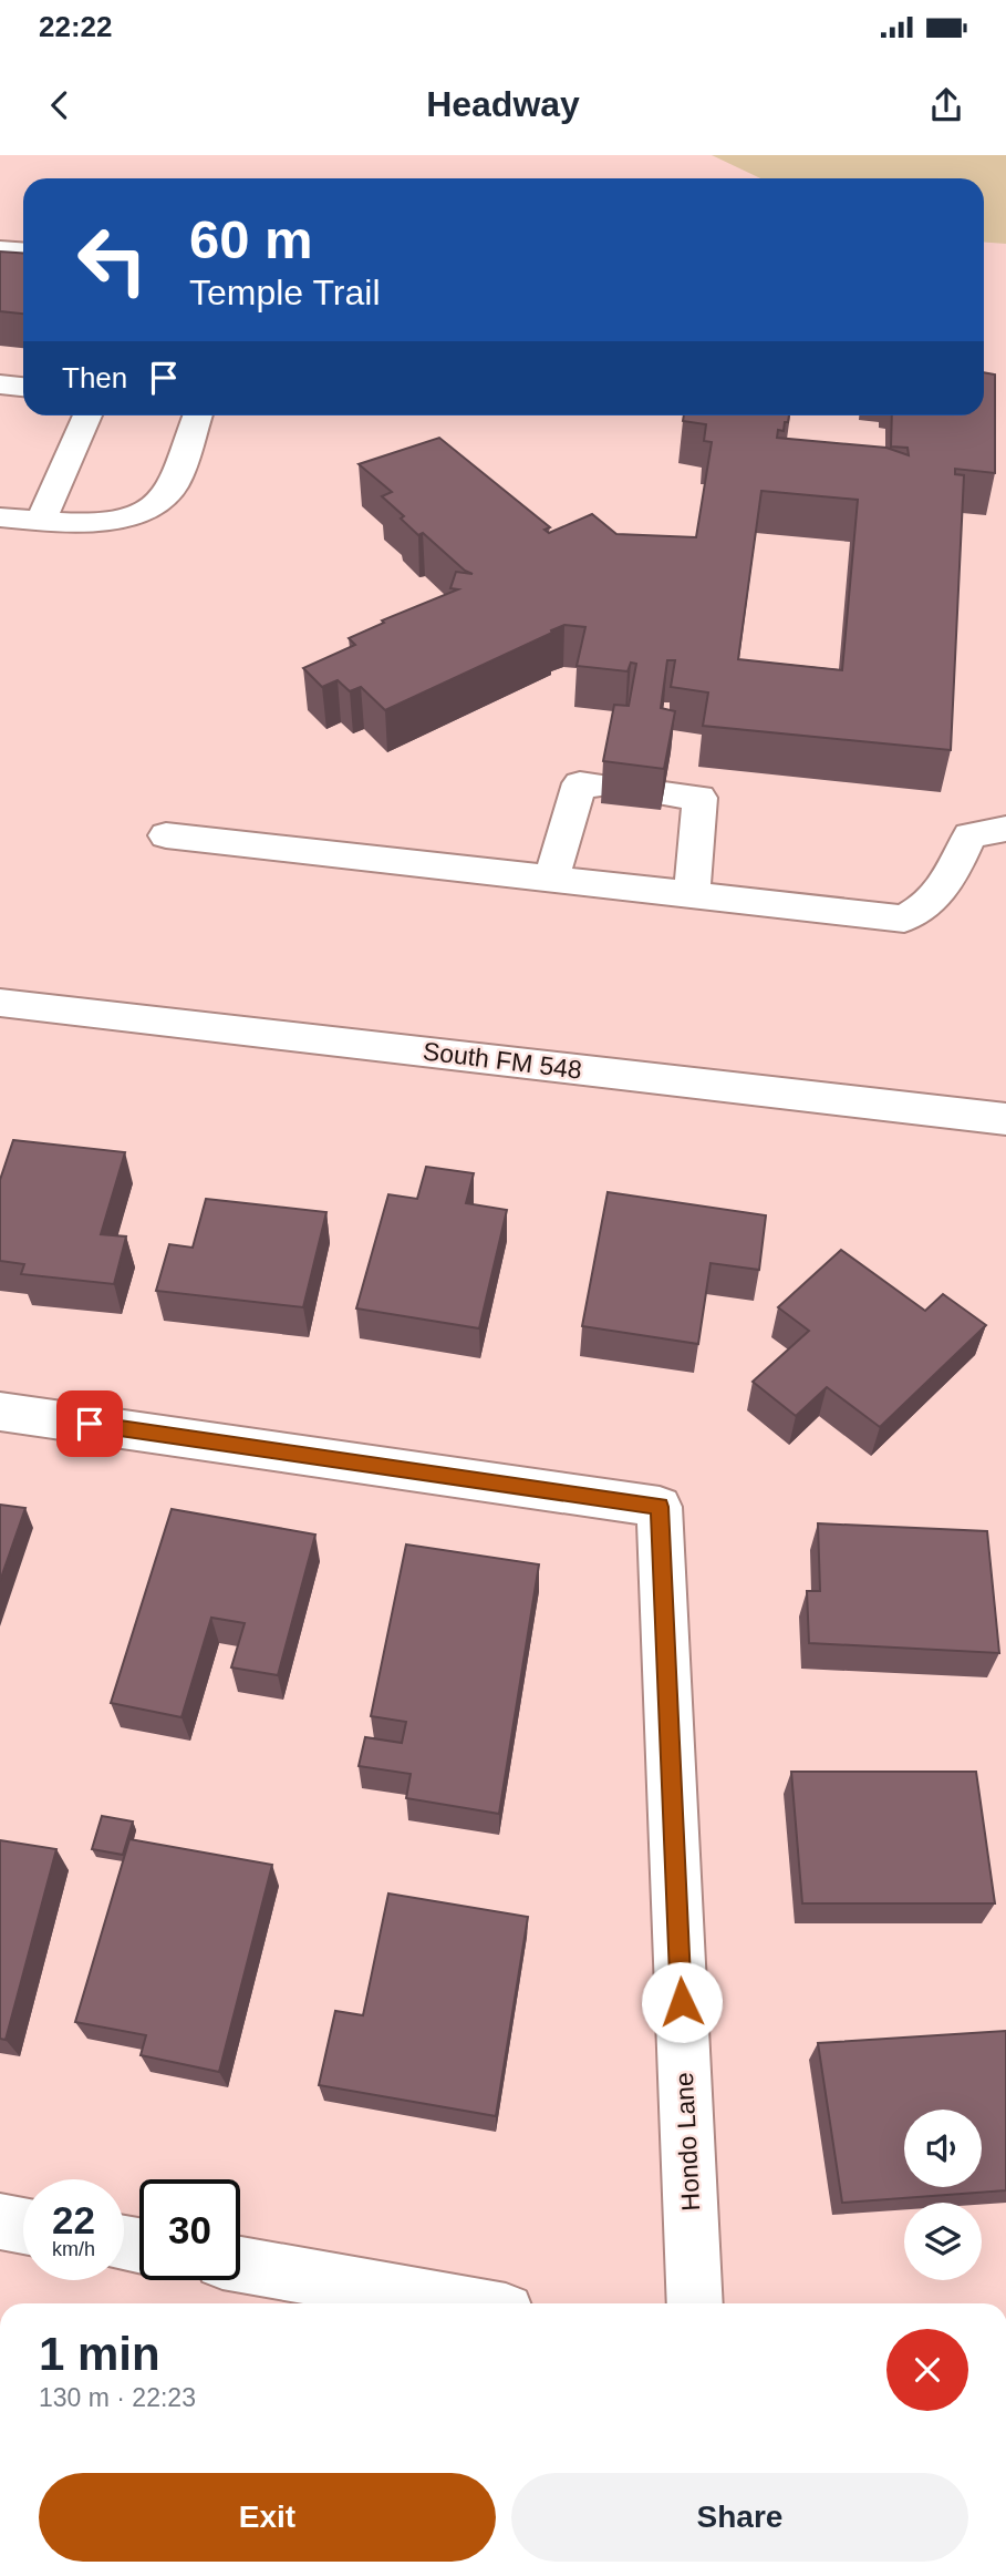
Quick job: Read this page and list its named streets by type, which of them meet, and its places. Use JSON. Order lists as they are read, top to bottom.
{
  "streets": {
    "street": ["South FM 548", "Hondo Lane"]
  },
  "page": {
    "status": "22:22",
    "header": "Headway",
    "turn": ["60 m", "Temple Trail"],
    "then": "Then",
    "speed": "22 km/h",
    "limit": "30",
    "heading": ["1 min", "130 m · 22:23"],
    "buttons": ["Exit", "Share"]
  }
}
